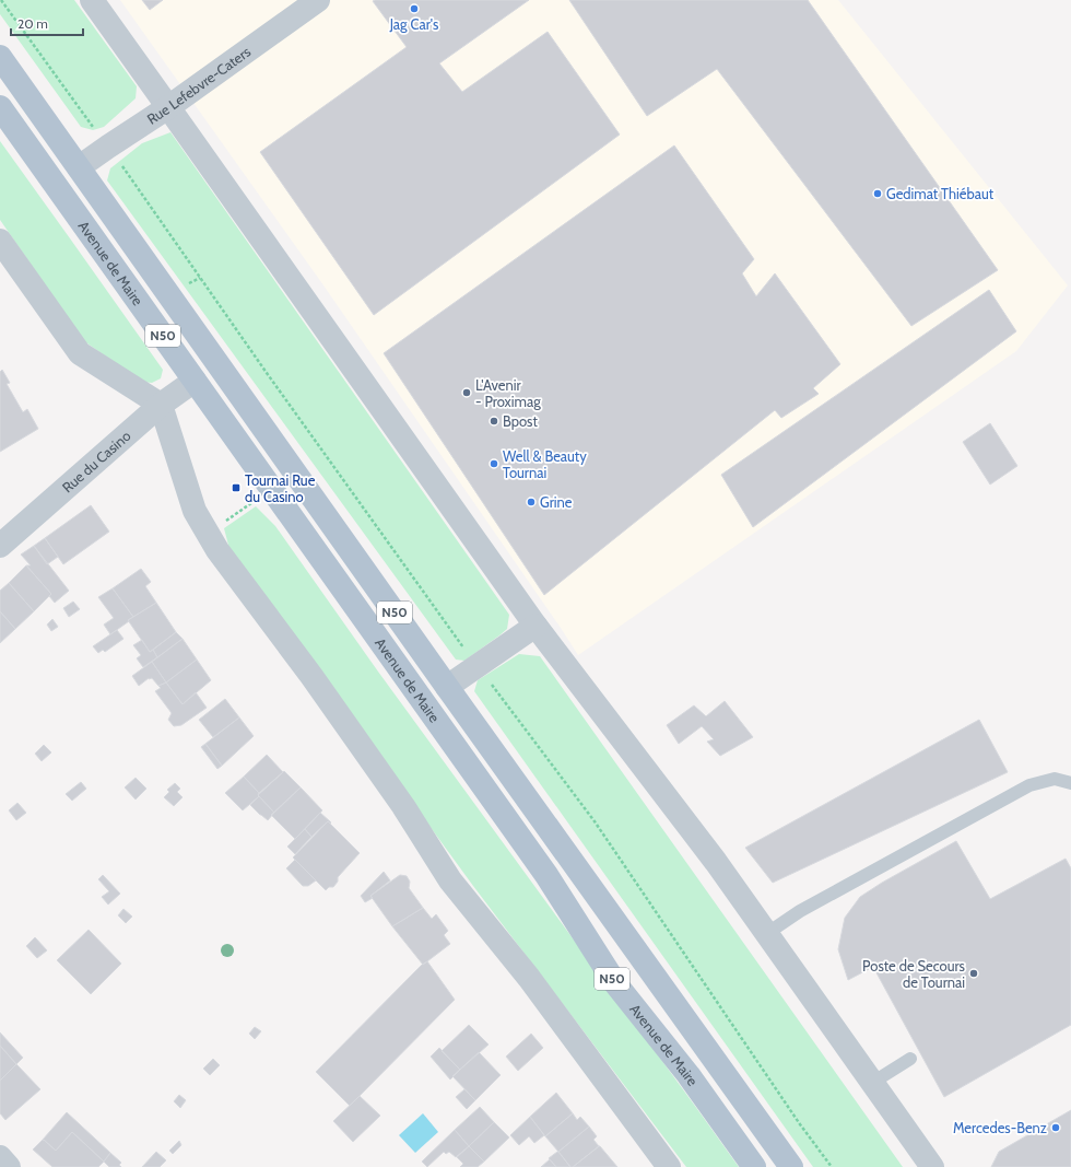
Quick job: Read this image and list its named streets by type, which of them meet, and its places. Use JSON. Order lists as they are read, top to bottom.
{
  "streets": {
    "main road": ["Avenue de Maire", "N50"],
    "street": ["Rue Lefebvre-Caters", "Rue du Casino"]
  },
  "crossings": [
    ["Rue Lefebvre-Caters", "Avenue de Maire"],
    ["Avenue de Maire", "Rue du Casino"]
  ],
  "places": {
    "other": [
      "Jag Car's",
      "Gedimat Thiébaut",
      "L'Avenir - Proximag",
      "Bpost",
      "Well & Beauty Tournai",
      "Grine",
      "Poste de Secours de Tournai",
      "Mercedes-Benz"
    ],
    "transit": ["Tournai Rue du Casino"]
  },
  "scale_bar": "20 m"
}
